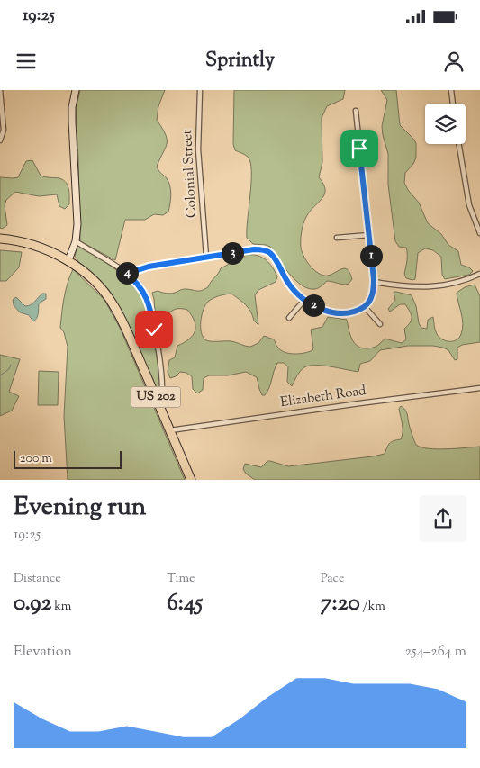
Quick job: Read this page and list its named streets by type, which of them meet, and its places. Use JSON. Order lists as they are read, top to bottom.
{
  "streets": {
    "highway": ["US 202"],
    "street": ["Colonial Street", "Elizabeth Road"]
  },
  "crossings": [
    ["US 202", "Elizabeth Road"]
  ],
  "scale_bar": "200 m",
  "page": {
    "status": "19:25",
    "header": "Sprintly",
    "pins": [
      "3",
      "1",
      "4",
      "2"
    ],
    "scale": "200 m",
    "heading": ["Evening run", "19:25"],
    "stats": [
      ["Distance", "0.92 km"],
      ["Time", "6:45"],
      ["Pace", "7:20 /km"]
    ],
    "chart": ["Elevation", "254–264 m"]
  }
}
